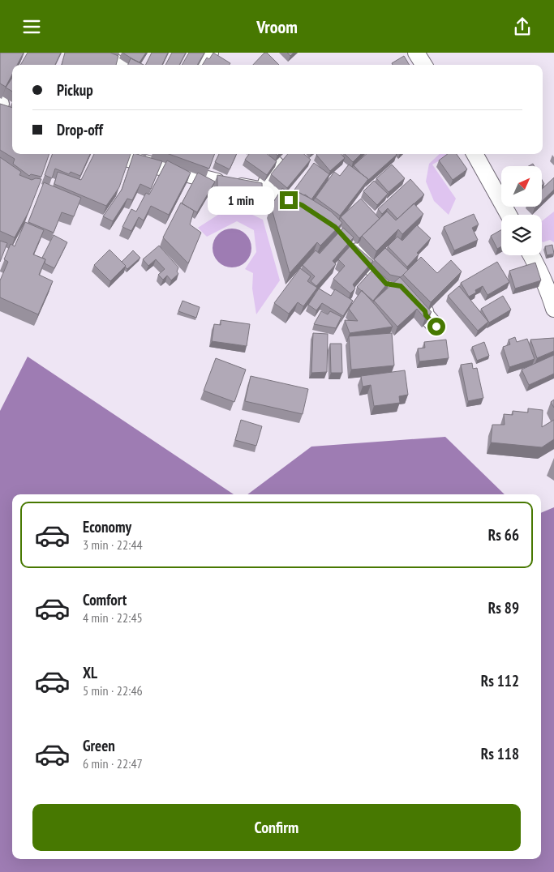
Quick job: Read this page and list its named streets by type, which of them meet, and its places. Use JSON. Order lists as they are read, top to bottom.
{
  "north": "top right",
  "page": {
    "header": "Vroom",
    "banner": ["Pickup", "Drop-off"],
    "bubble": "1 min",
    "list": [
      {
        "name": "Economy",
        "note": "3 min · 22:44",
        "value": "Rs 66"
      },
      {
        "name": "Comfort",
        "note": "4 min · 22:45",
        "value": "Rs 89"
      },
      {
        "name": "XL",
        "note": "5 min · 22:46",
        "value": "Rs 112"
      },
      {
        "name": "Green",
        "note": "6 min · 22:47",
        "value": "Rs 118"
      }
    ],
    "buttons": "Confirm"
  }
}
